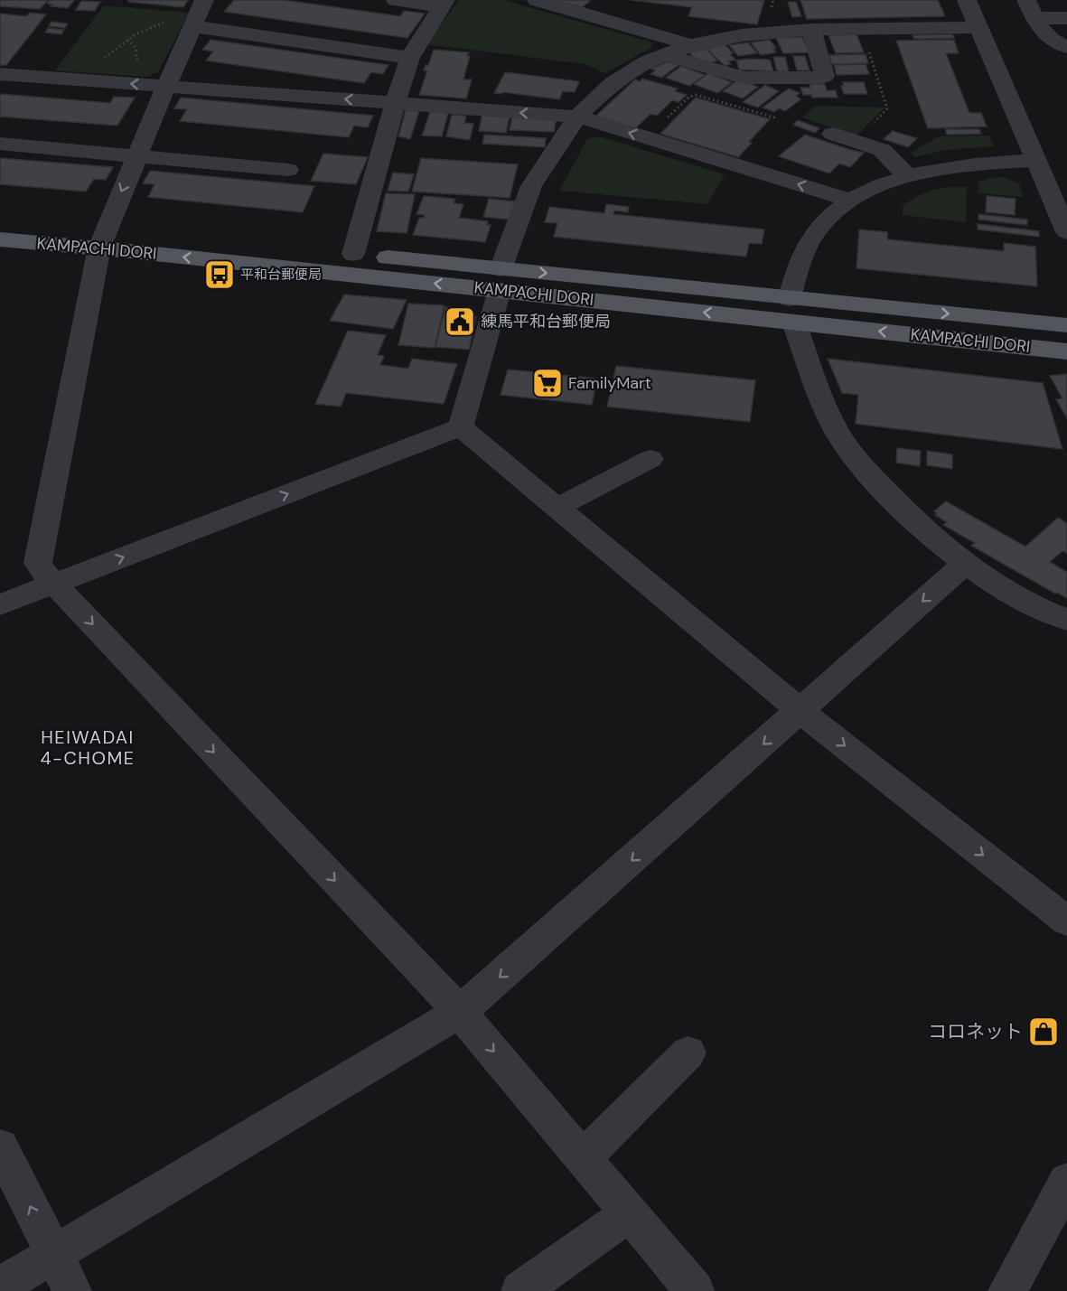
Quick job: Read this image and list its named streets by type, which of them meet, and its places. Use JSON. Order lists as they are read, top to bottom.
{
  "streets": {
    "main road": ["KAMPACHI DORI"]
  },
  "districts": ["HEIWADAI 4-CHOME"],
  "places": {
    "bus stop": ["平和台郵便局"],
    "public building": ["練馬平和台郵便局"],
    "supermarket": ["FamilyMart"],
    "shop": ["コロネット"]
  }
}
